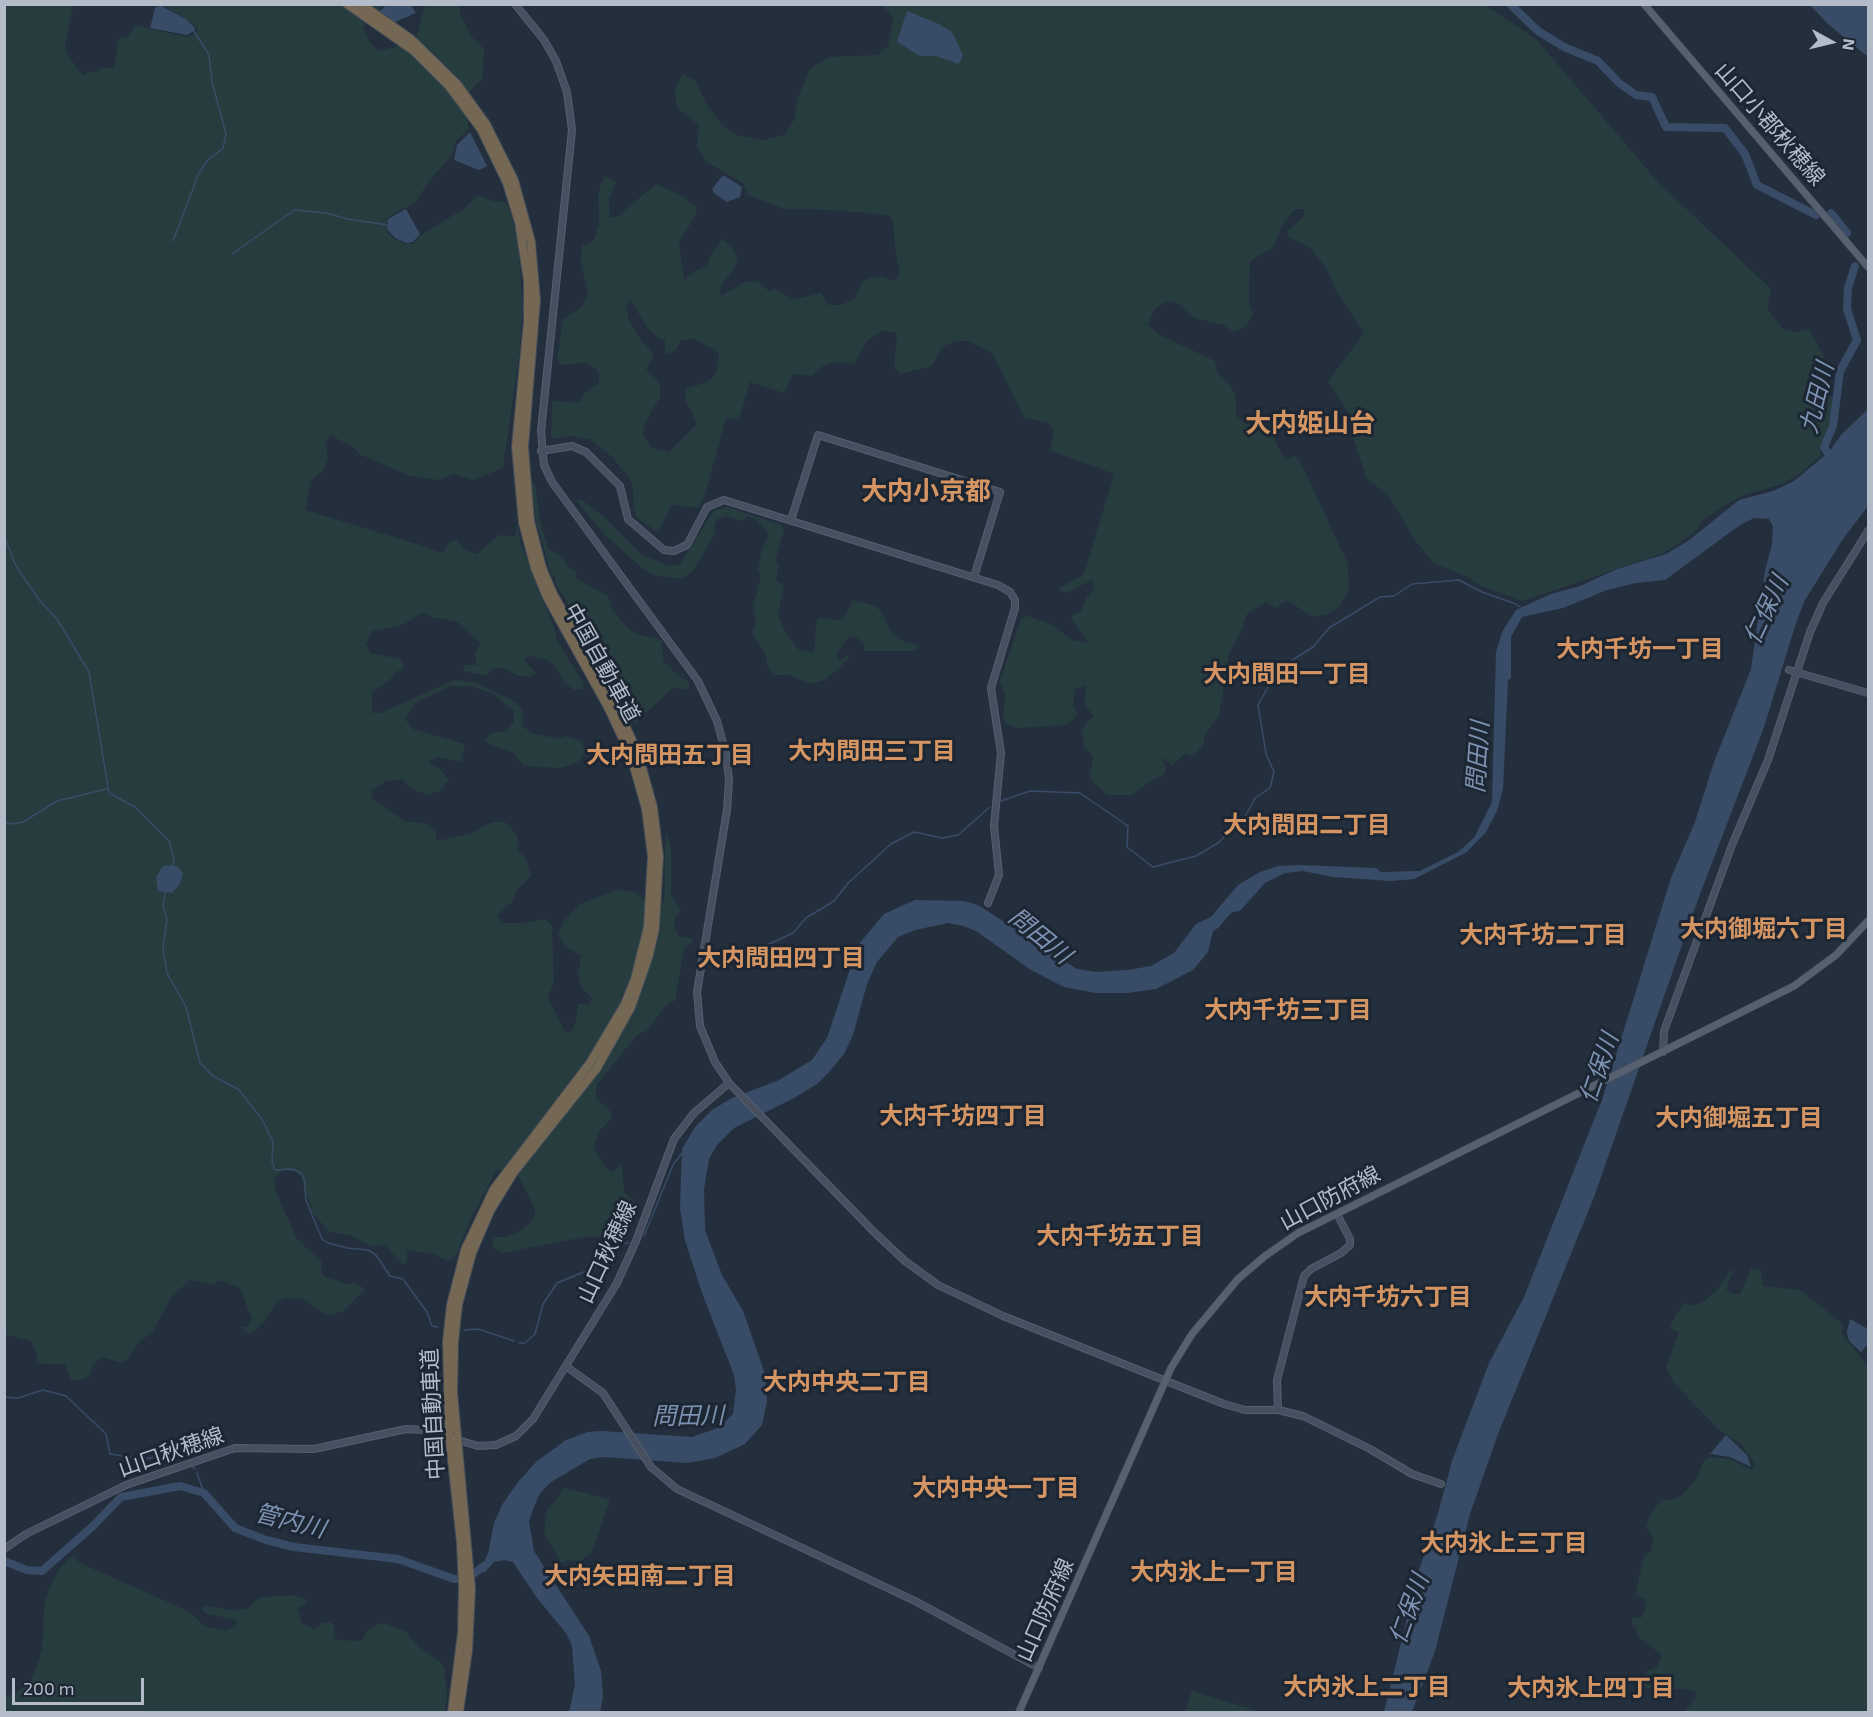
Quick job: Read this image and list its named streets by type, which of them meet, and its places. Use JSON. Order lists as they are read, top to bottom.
{
  "streets": {
    "highway": ["中国自動車道"],
    "main road": ["山口小郡秋穂線", "山口防府線"],
    "street": ["山口秋穂線"]
  },
  "districts": [
    "大内姫山台",
    "大内小京都",
    "大内千坊一丁目",
    "大内問田一丁目",
    "大内問田三丁目",
    "大内問田五丁目",
    "大内問田二丁目",
    "大内御堀六丁目",
    "大内千坊二丁目",
    "大内問田四丁目",
    "大内千坊三丁目",
    "大内千坊四丁目",
    "大内御堀五丁目",
    "大内千坊五丁目",
    "大内千坊六丁目",
    "大内中央二丁目",
    "大内中央一丁目",
    "大内氷上三丁目",
    "大内氷上一丁目",
    "大内矢田南二丁目",
    "大内氷上二丁目",
    "大内氷上四丁目"
  ],
  "water": [
    "九田川",
    "仁保川",
    "問田川",
    "管内川"
  ],
  "scale_bar": "200 m",
  "north": "right"
}
